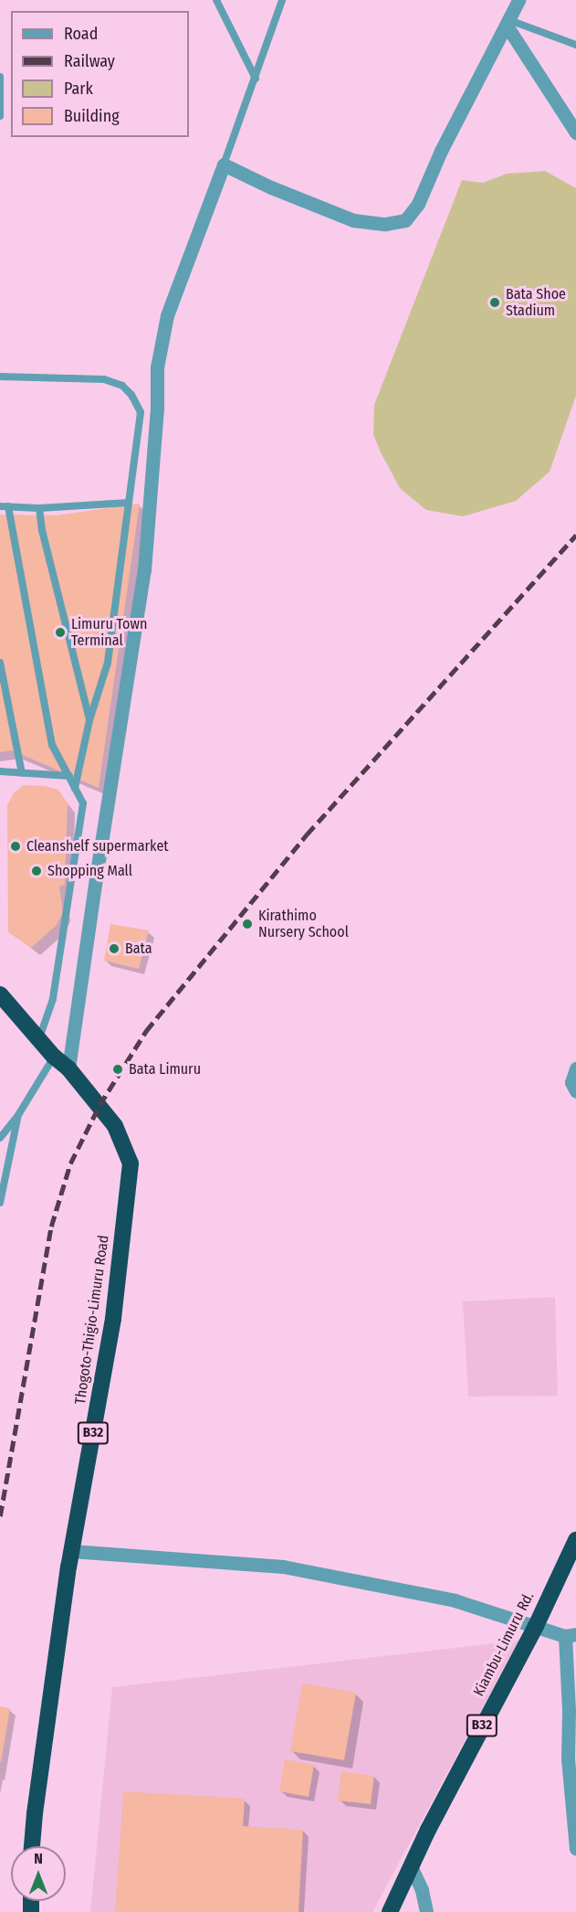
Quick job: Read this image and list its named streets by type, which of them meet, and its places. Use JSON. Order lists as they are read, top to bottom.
{
  "streets": {
    "highway": ["Thogoto-Thigio-Limuru Road", "B32", "Kiambu-Limuru Rd."]
  },
  "places": [
    "Bata Shoe Stadium",
    "Limuru Town Terminal",
    "Cleanshelf supermarket",
    "Shopping Mall",
    "Kirathimo Nursery School",
    "Bata",
    "Bata Limuru"
  ],
  "legend": [
    "Road",
    "Railway",
    "Park",
    "Building"
  ],
  "north": "top"
}
